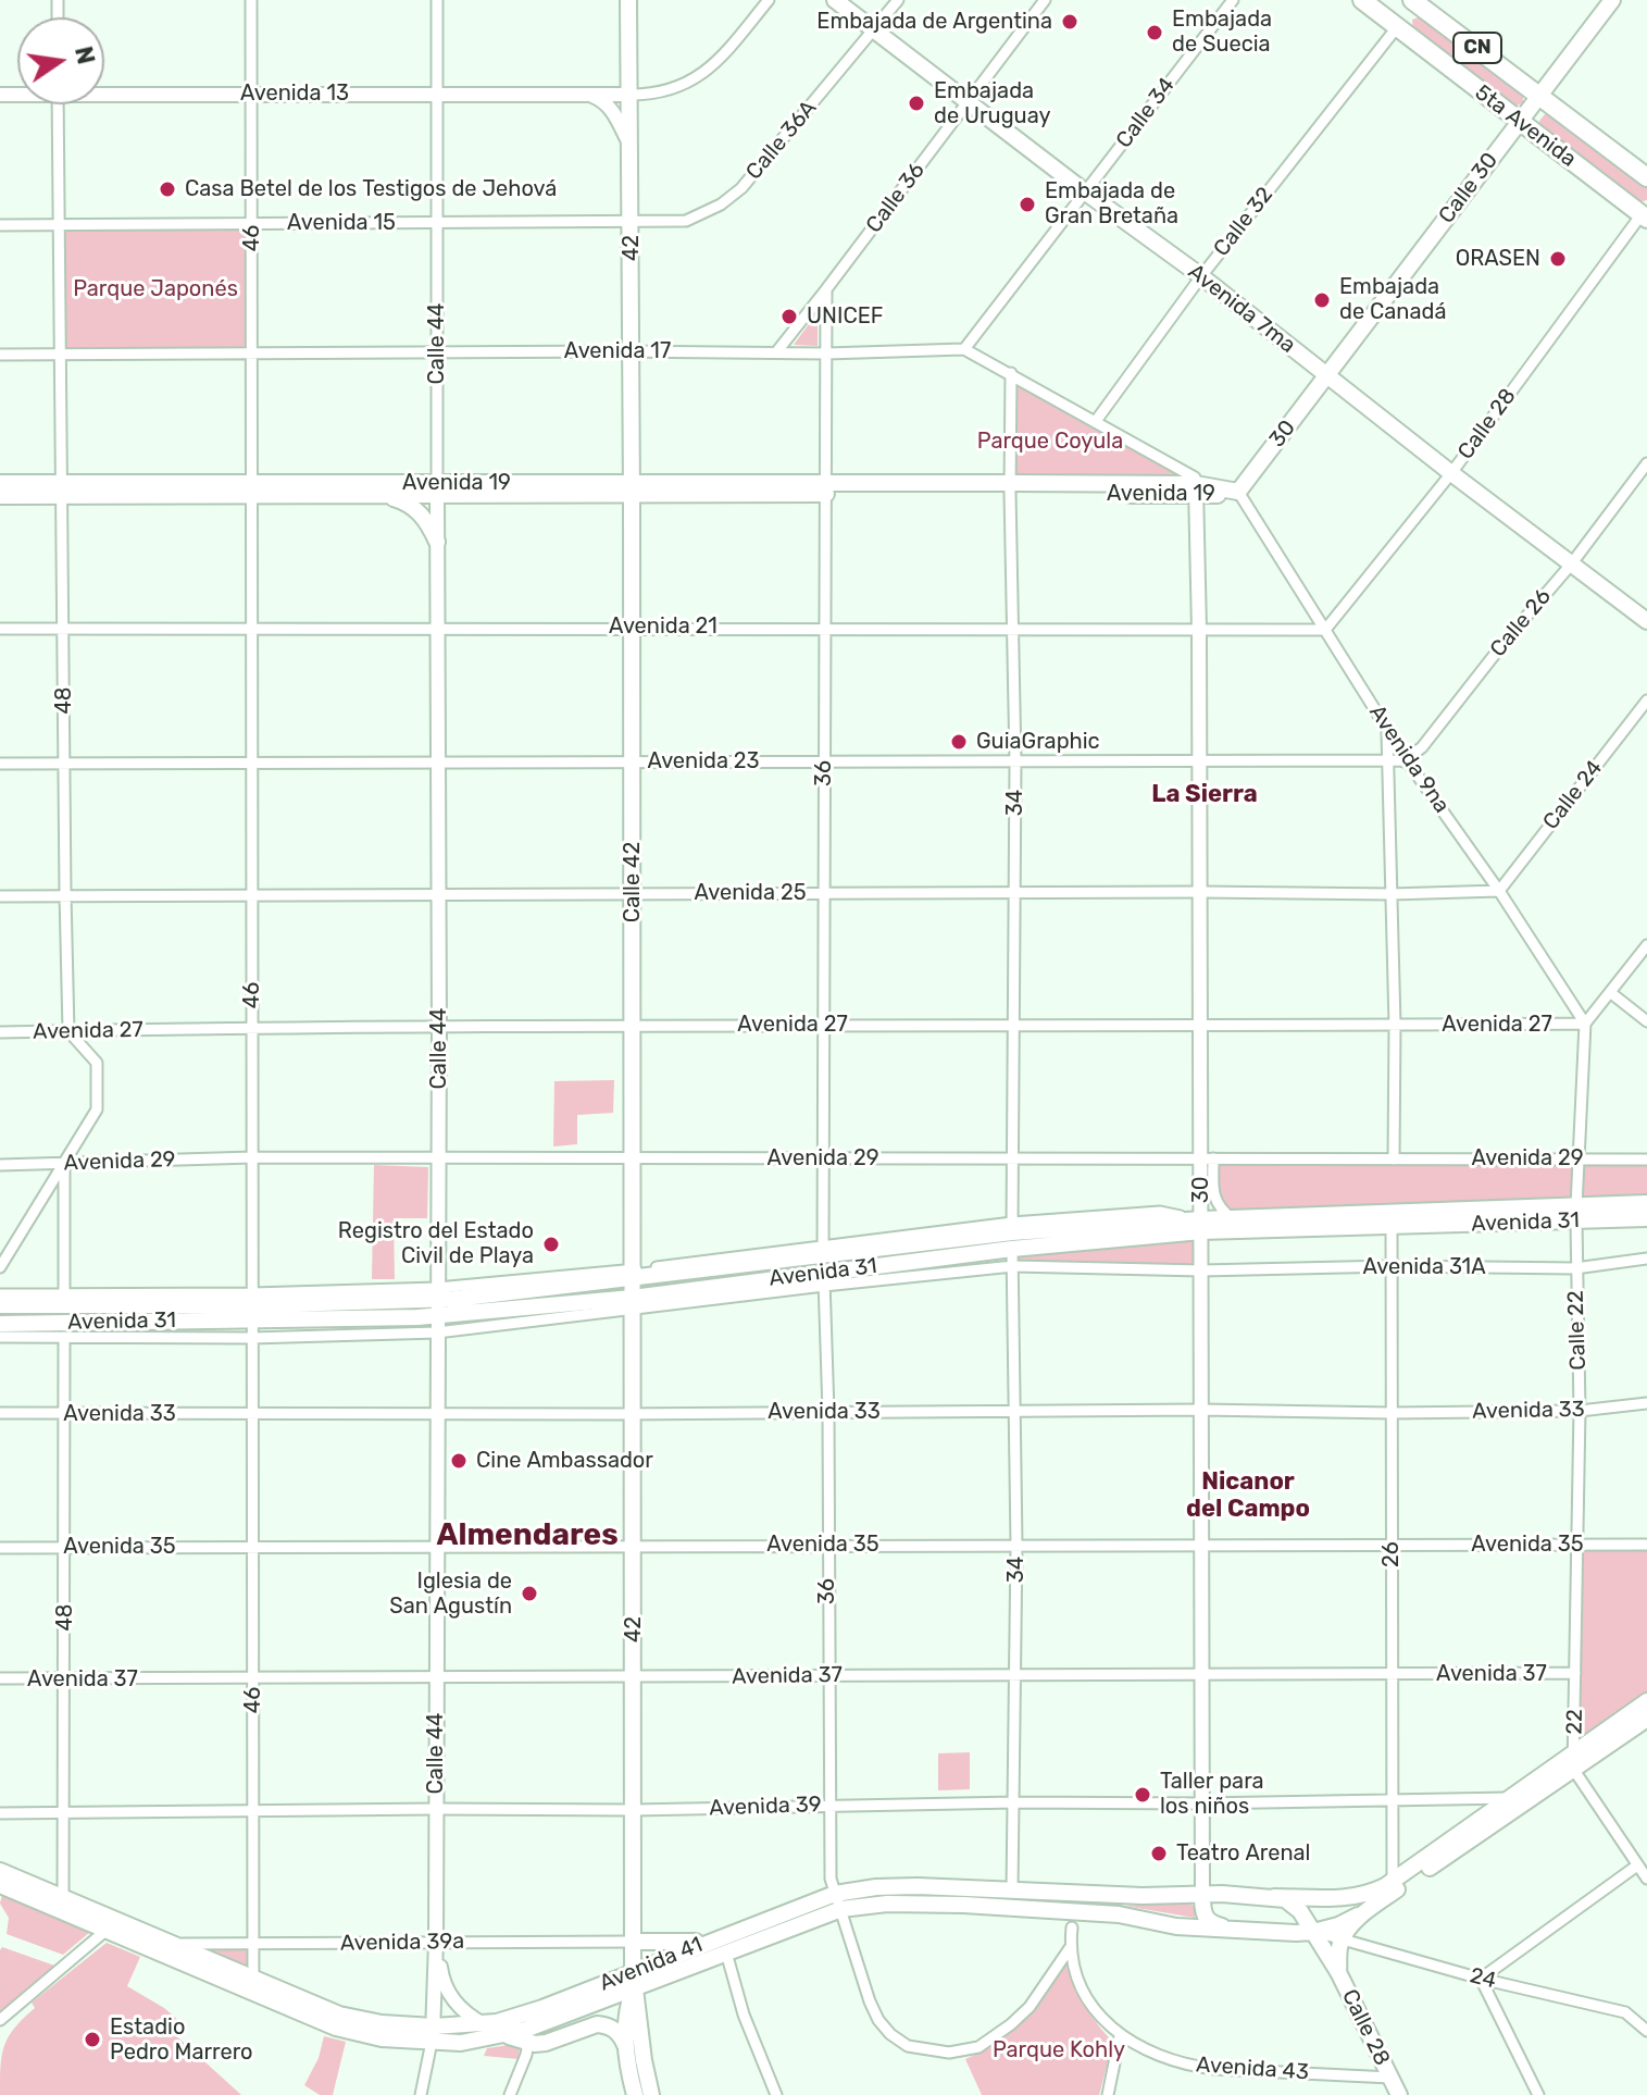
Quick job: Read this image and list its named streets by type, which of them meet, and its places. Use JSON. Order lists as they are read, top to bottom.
{
  "streets": {
    "highway": ["CN", "5ta Avenida"],
    "main road": [
      "Calle 30",
      "42",
      "Avenida 7ma",
      "Calle 28",
      "30",
      "Avenida 19",
      "Calle 42",
      "Avenida 31",
      "Avenida 41"
    ],
    "street": [
      "Avenida 13",
      "Calle 34",
      "Calle 36A",
      "Calle 36",
      "Calle 32",
      "Avenida 15",
      "46",
      "Calle 44",
      "Avenida 17",
      "Calle 26",
      "Avenida 21",
      "48",
      "Avenida 9na",
      "Avenida 23",
      "36",
      "Calle 24",
      "34",
      "Avenida 25",
      "Avenida 27",
      "Avenida 29",
      "Avenida 31A",
      "Calle 22",
      "Avenida 33",
      "Avenida 35",
      "26",
      "Avenida 37",
      "22",
      "Avenida 39",
      "Avenida 39a",
      "24",
      "Avenida 43"
    ]
  },
  "crossings": [
    ["Avenida 13", "46"],
    ["Avenida 13", "42"],
    ["Avenida 13", "Calle 44"],
    ["Calle 34", "Avenida 7ma"],
    ["Calle 34", "Avenida 17"],
    ["5ta Avenida", "Calle 30"],
    ["5ta Avenida", "Calle 32"],
    ["5ta Avenida", "Calle 28"],
    ["Calle 36A", "Avenida 15"],
    ["Calle 36A", "42"],
    ["Calle 36A", "Avenida 7ma"],
    ["Calle 30", "Avenida 7ma"],
    ["Calle 30", "30"],
    ["Calle 36", "Avenida 7ma"],
    ["Calle 36", "Avenida 17"],
    ["Calle 36", "36"],
    ["Calle 32", "Avenida 7ma"],
    ["Calle 32", "Avenida 17"],
    ["Avenida 15", "46"],
    ["Avenida 15", "42"],
    ["Avenida 15", "Calle 44"],
    ["Avenida 15", "48"],
    ["46", "Avenida 17"],
    ["46", "Avenida 19"],
    ["46", "Avenida 21"],
    ["46", "Avenida 23"],
    ["46", "Avenida 25"],
    ["46", "Avenida 27"],
    ["46", "Avenida 29"],
    ["46", "Avenida 31"],
    ["46", "Avenida 33"],
    ["46", "Avenida 35"],
    ["46", "Avenida 37"],
    ["46", "Avenida 39"],
    ["46", "Avenida 39a"],
    ["46", "Avenida 41"],
    ["42", "Avenida 17"],
    ["42", "Avenida 19"],
    ["42", "Calle 42"],
    ["42", "Avenida 31"],
    ["42", "Avenida 33"],
    ["42", "Avenida 35"],
    ["42", "Avenida 37"],
    ["42", "Avenida 39"],
    ["42", "Avenida 39a"],
    ["42", "Avenida 41"],
    ["Avenida 7ma", "Calle 28"],
    ["Avenida 7ma", "30"],
    ["Avenida 7ma", "Calle 26"],
    ["Calle 44", "Avenida 17"],
    ["Calle 44", "Avenida 19"],
    ["Calle 44", "Avenida 21"],
    ["Calle 44", "Avenida 23"],
    ["Calle 44", "Avenida 25"],
    ["Calle 44", "Avenida 27"],
    ["Calle 44", "Avenida 29"],
    ["Calle 44", "Avenida 31"],
    ["Calle 44", "Avenida 33"],
    ["Calle 44", "Avenida 35"],
    ["Calle 44", "Avenida 37"],
    ["Calle 44", "Avenida 39"],
    ["Calle 44", "Avenida 39a"],
    ["Calle 44", "Avenida 41"],
    ["Avenida 17", "30"],
    ["Avenida 17", "Avenida 19"],
    ["Avenida 17", "48"],
    ["Avenida 17", "36"],
    ["Avenida 17", "34"],
    ["Calle 28", "Avenida 21"],
    ["Calle 28", "Avenida 9na"],
    ["Calle 28", "Avenida 41"],
    ["Calle 28", "24"],
    ["Calle 28", "Avenida 43"],
    ["30", "Avenida 19"],
    ["30", "Avenida 21"],
    ["30", "Avenida 9na"],
    ["30", "Avenida 23"],
    ["30", "Avenida 25"],
    ["30", "Avenida 27"],
    ["30", "Avenida 29"],
    ["30", "Avenida 31"],
    ["30", "Avenida 31A"],
    ["30", "Avenida 33"],
    ["30", "Avenida 35"],
    ["30", "Avenida 37"],
    ["30", "Avenida 39"],
    ["30", "Avenida 41"],
    ["Avenida 19", "48"],
    ["Avenida 19", "Avenida 9na"],
    ["Avenida 19", "36"],
    ["Avenida 19", "34"],
    ["Avenida 19", "Calle 42"],
    ["Calle 26", "Avenida 9na"],
    ["Calle 26", "Avenida 23"],
    ["Avenida 21", "48"],
    ["Avenida 21", "Avenida 9na"],
    ["Avenida 21", "36"],
    ["Avenida 21", "34"],
    ["Avenida 21", "Calle 42"],
    ["48", "Avenida 23"],
    ["48", "Avenida 25"],
    ["48", "Avenida 27"],
    ["48", "Avenida 31"],
    ["48", "Avenida 33"],
    ["48", "Avenida 35"],
    ["48", "Avenida 37"],
    ["48", "Avenida 39"],
    ["48", "Avenida 41"],
    ["Avenida 9na", "Avenida 23"],
    ["Avenida 9na", "Calle 24"],
    ["Avenida 9na", "Avenida 25"],
    ["Avenida 9na", "Avenida 27"],
    ["Avenida 9na", "Calle 22"],
    ["Avenida 23", "36"],
    ["Avenida 23", "34"],
    ["Avenida 23", "Calle 42"],
    ["36", "Avenida 25"],
    ["36", "Avenida 27"],
    ["36", "Avenida 29"],
    ["36", "Avenida 31"],
    ["36", "Avenida 33"],
    ["36", "Avenida 35"],
    ["36", "Avenida 37"],
    ["36", "Avenida 39"],
    ["36", "Avenida 41"],
    ["36", "Avenida 43"],
    ["Calle 24", "Avenida 25"],
    ["34", "Avenida 25"],
    ["34", "Avenida 27"],
    ["34", "Avenida 29"],
    ["34", "Avenida 31"],
    ["34", "Avenida 33"],
    ["34", "Avenida 35"],
    ["34", "Avenida 37"],
    ["34", "Avenida 39"],
    ["34", "Avenida 41"],
    ["Calle 42", "Avenida 25"],
    ["Calle 42", "Avenida 27"],
    ["Calle 42", "Avenida 29"],
    ["Calle 42", "Avenida 31"],
    ["Avenida 27", "Calle 22"],
    ["Avenida 29", "Calle 22"],
    ["Avenida 31", "Avenida 31A"],
    ["Avenida 31", "Calle 22"],
    ["Avenida 31", "26"],
    ["Avenida 31A", "Calle 22"],
    ["Avenida 31A", "26"],
    ["Calle 22", "Avenida 33"],
    ["Calle 22", "Avenida 35"],
    ["Calle 22", "22"],
    ["Avenida 33", "26"],
    ["Avenida 35", "26"],
    ["Avenida 35", "22"],
    ["26", "Avenida 37"],
    ["26", "Avenida 39"],
    ["26", "Avenida 41"],
    ["Avenida 37", "22"],
    ["22", "Avenida 41"],
    ["Avenida 39", "Avenida 41"],
    ["Avenida 39a", "Avenida 41"],
    ["Avenida 41", "24"],
    ["Avenida 41", "Avenida 43"]
  ],
  "districts": ["La Sierra", "Nicanor del Campo", "Almendares"],
  "parks": ["Parque Japonés", "Parque Coyula", "Parque Kohly"],
  "places": [
    "Embajada de Argentina",
    "Embajada de Suecia",
    "Embajada de Uruguay",
    "Casa Betel de los Testigos de Jehová",
    "Embajada de Gran Bretaña",
    "ORASEN",
    "Embajada de Canadá",
    "UNICEF",
    "GuiaGraphic",
    "Registro del Estado Civil de Playa",
    "Cine Ambassador",
    "Iglesia de San Agustín",
    "Taller para los niños",
    "Teatro Arenal",
    "Estadio Pedro Marrero"
  ],
  "north": "right"
}
